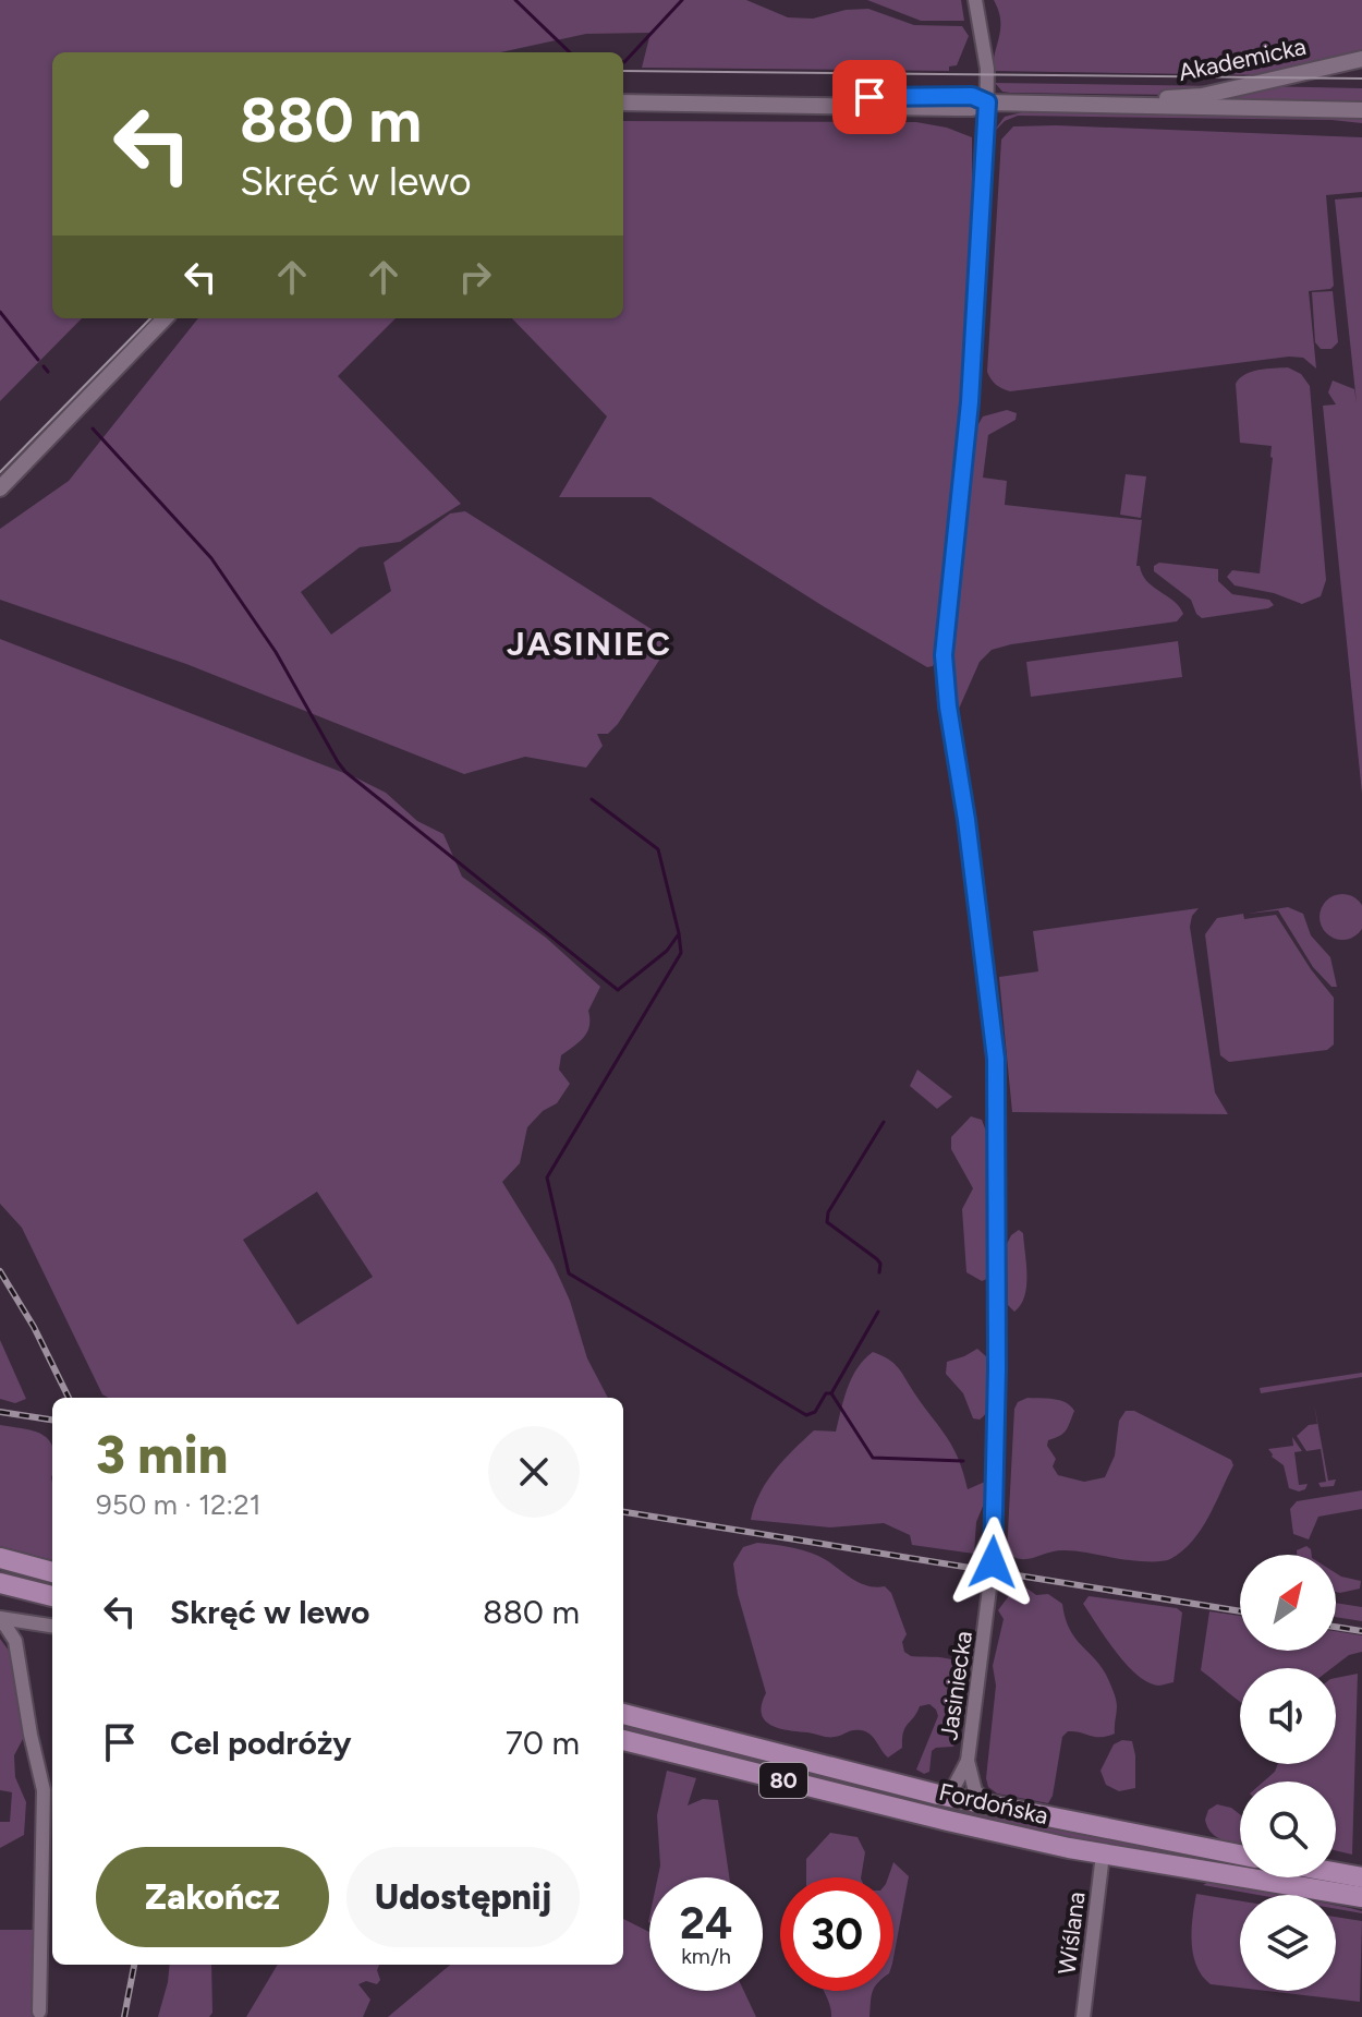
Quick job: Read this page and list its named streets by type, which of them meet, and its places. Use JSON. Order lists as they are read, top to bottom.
{
  "streets": {
    "main road": ["80", "Fordońska"],
    "street": ["Akademicka", "Jasiniecka", "Wiślana"]
  },
  "crossings": [
    ["Akademicka", "Jasiniecka"],
    ["Jasiniecka", "Fordońska"],
    ["Fordońska", "Wiślana"]
  ],
  "districts": ["JASINIEC"],
  "north": "top right",
  "page": {
    "turn": ["880 m", "Skręć w lewo"],
    "heading": ["3 min", "950 m · 12:21"],
    "list": [
      {
        "name": "Skręć w lewo",
        "value": "880 m"
      },
      {
        "name": "Cel podróży",
        "value": "70 m"
      }
    ],
    "buttons": ["Zakończ", "Udostępnij"],
    "speed": "24 km/h",
    "limit": "30"
  }
}
